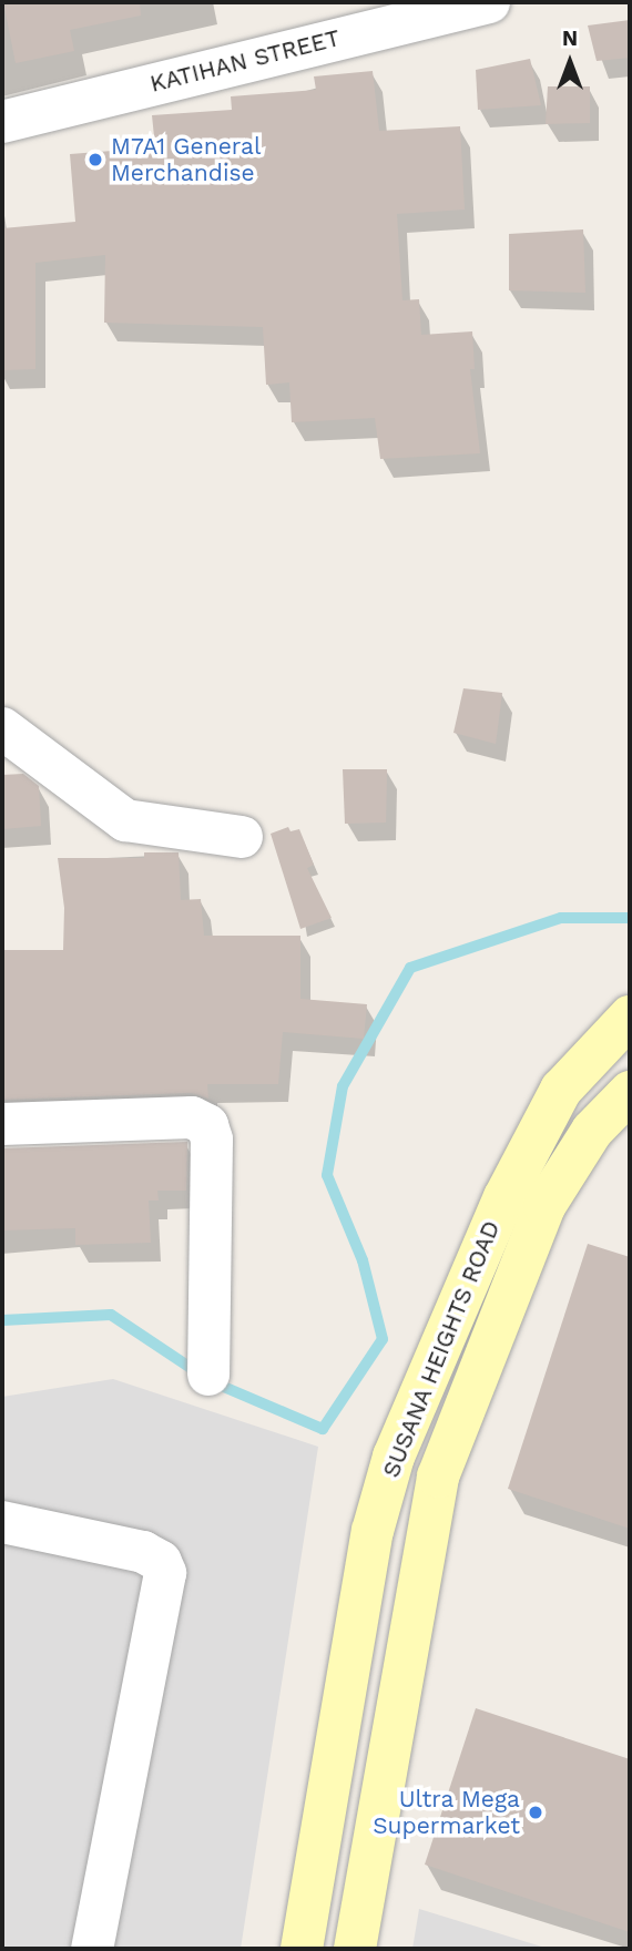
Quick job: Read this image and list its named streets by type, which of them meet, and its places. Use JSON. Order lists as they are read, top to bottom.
{
  "streets": {
    "main road": ["SUSANA HEIGHTS ROAD"],
    "street": ["KATIHAN STREET"]
  },
  "places": ["M7A1 General Merchandise", "Ultra Mega Supermarket"],
  "north": "top"
}
